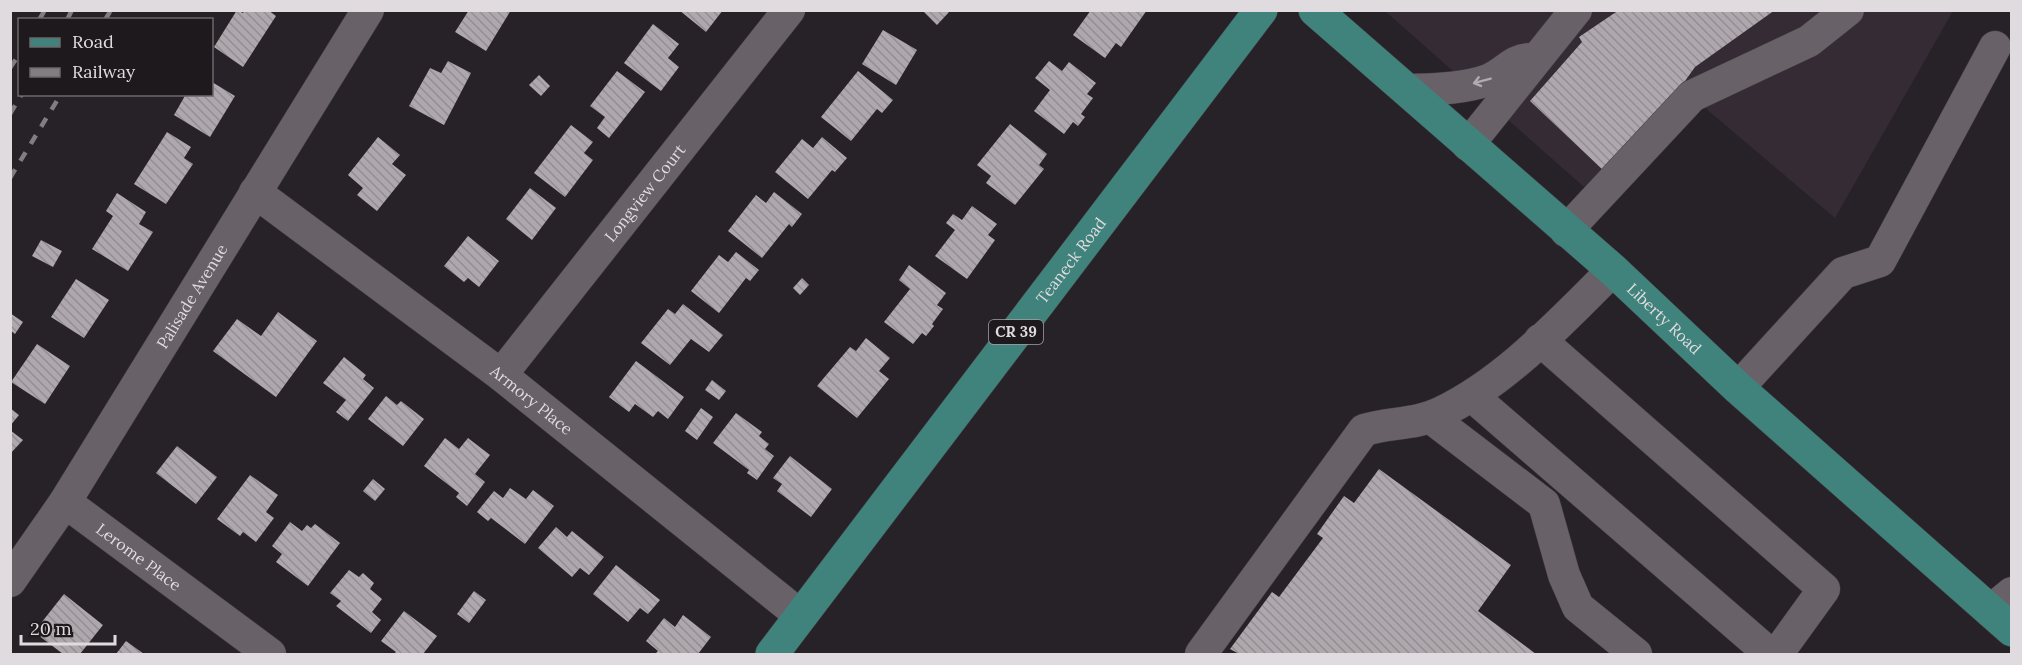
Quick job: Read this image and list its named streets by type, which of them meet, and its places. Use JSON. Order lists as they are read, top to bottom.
{
  "streets": {
    "main road": ["Teaneck Road", "Liberty Road", "CR 39"],
    "street": [
      "Longview Court",
      "Palisade Avenue",
      "Armory Place",
      "Lerome Place"
    ]
  },
  "crossings": [
    ["Longview Court", "Armory Place"],
    ["Teaneck Road", "Armory Place"],
    ["Palisade Avenue", "Armory Place"],
    ["Palisade Avenue", "Lerome Place"]
  ],
  "legend": ["Road", "Railway"],
  "scale_bar": "20 m"
}
